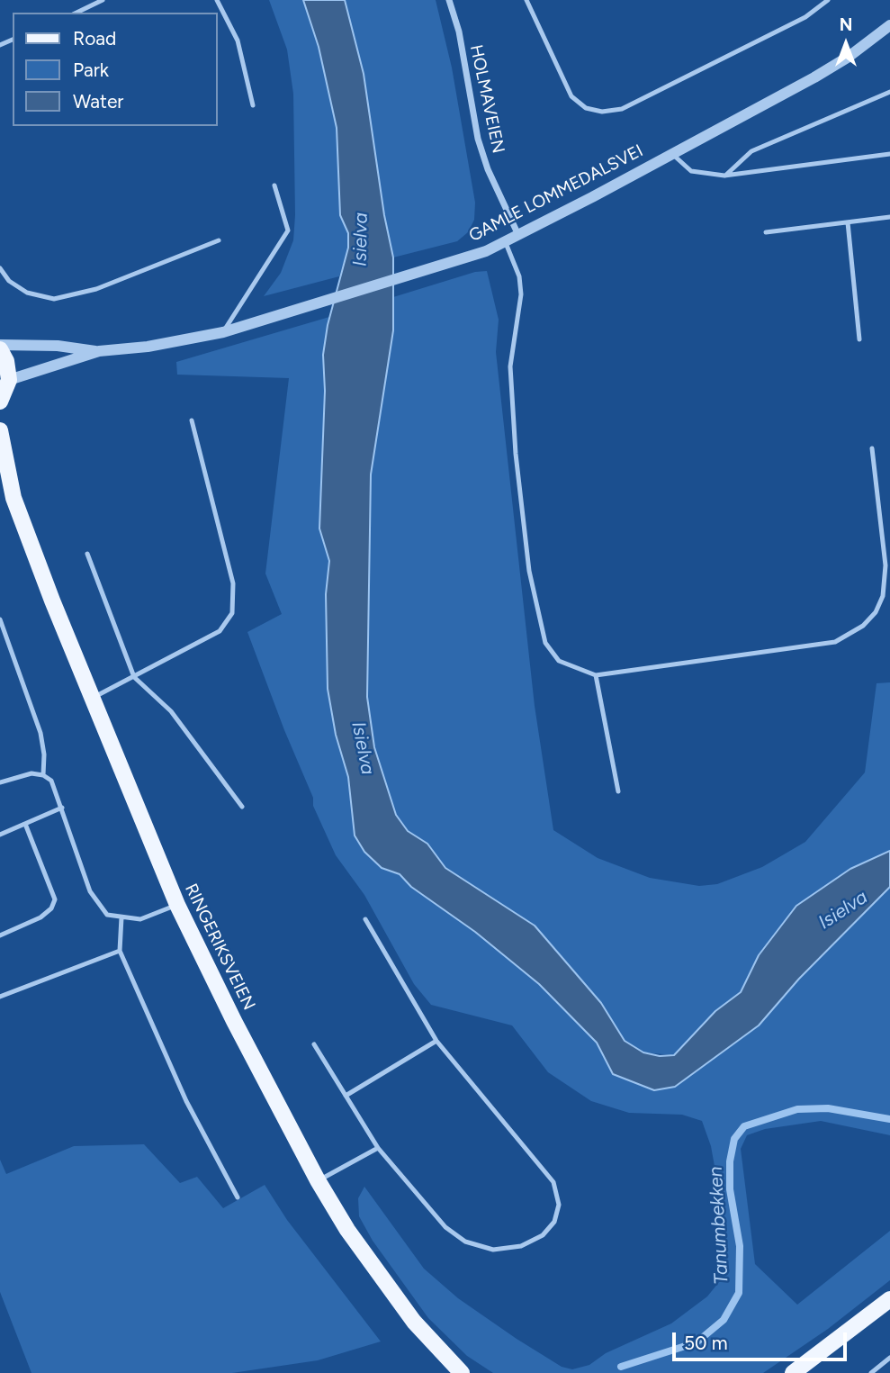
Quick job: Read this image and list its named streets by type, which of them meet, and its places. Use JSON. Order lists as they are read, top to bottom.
{
  "streets": {
    "main road": ["RINGERIKSVEIEN"],
    "street": ["HOLMAVEIEN", "GAMLE LOMMEDALSVEI"]
  },
  "crossings": [
    ["HOLMAVEIEN", "GAMLE LOMMEDALSVEI"]
  ],
  "water": ["Isielva", "Tanumbekken"],
  "legend": ["Road", "Park", "Water"],
  "scale_bar": "50 m",
  "north": "top"
}
